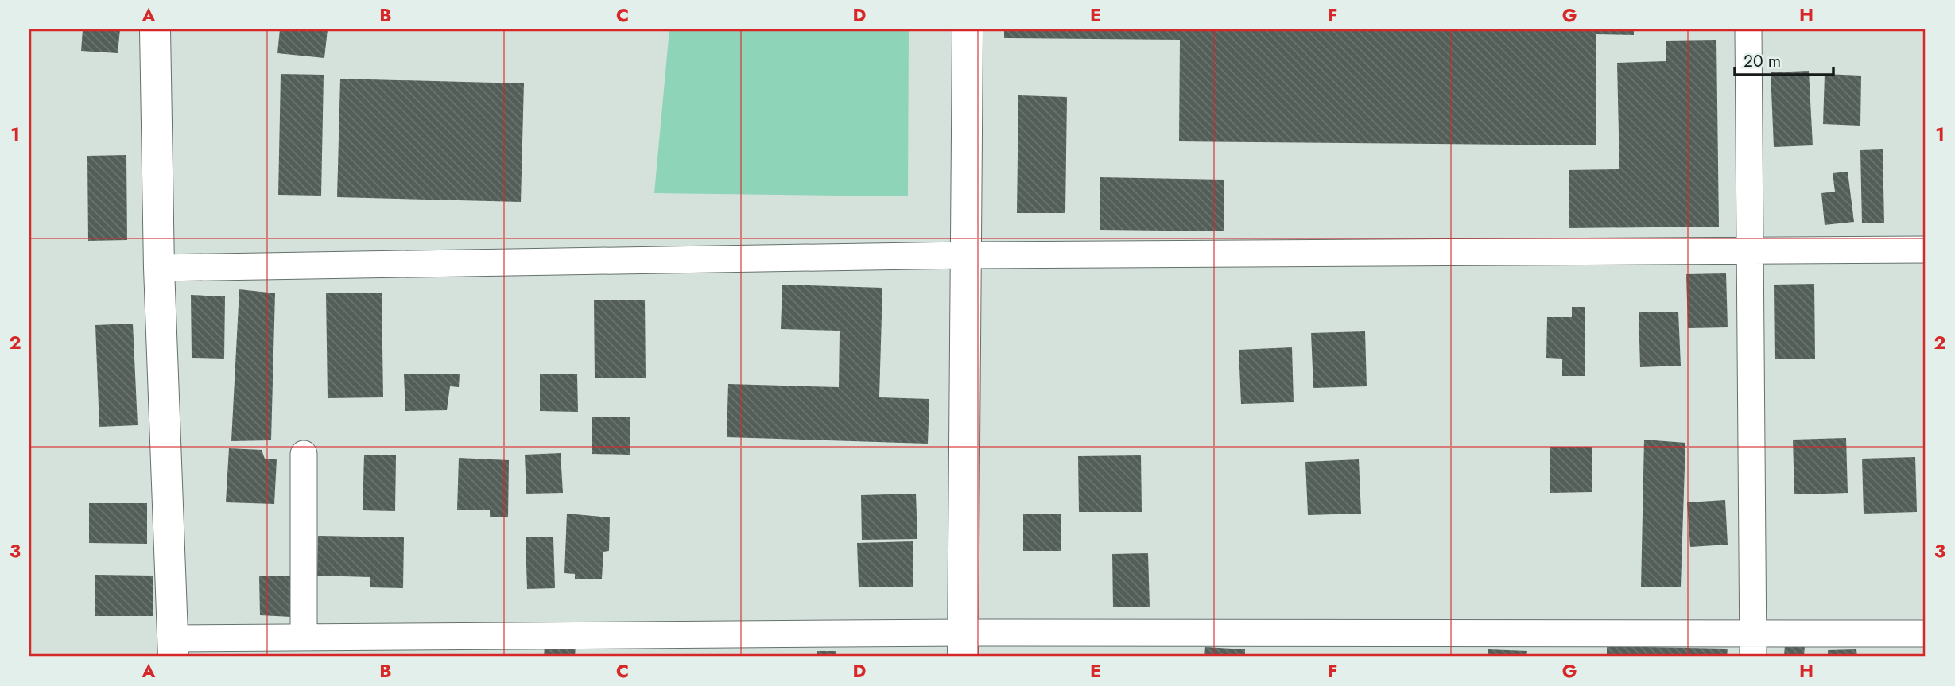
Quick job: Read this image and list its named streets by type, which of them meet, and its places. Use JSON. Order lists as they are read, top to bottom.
{
  "scale_bar": "20 m",
  "grid": {
    "columns": [
      "A",
      "B",
      "C",
      "D",
      "E",
      "F",
      "G",
      "H"
    ],
    "rows": ["1", "2", "3"]
  }
}
